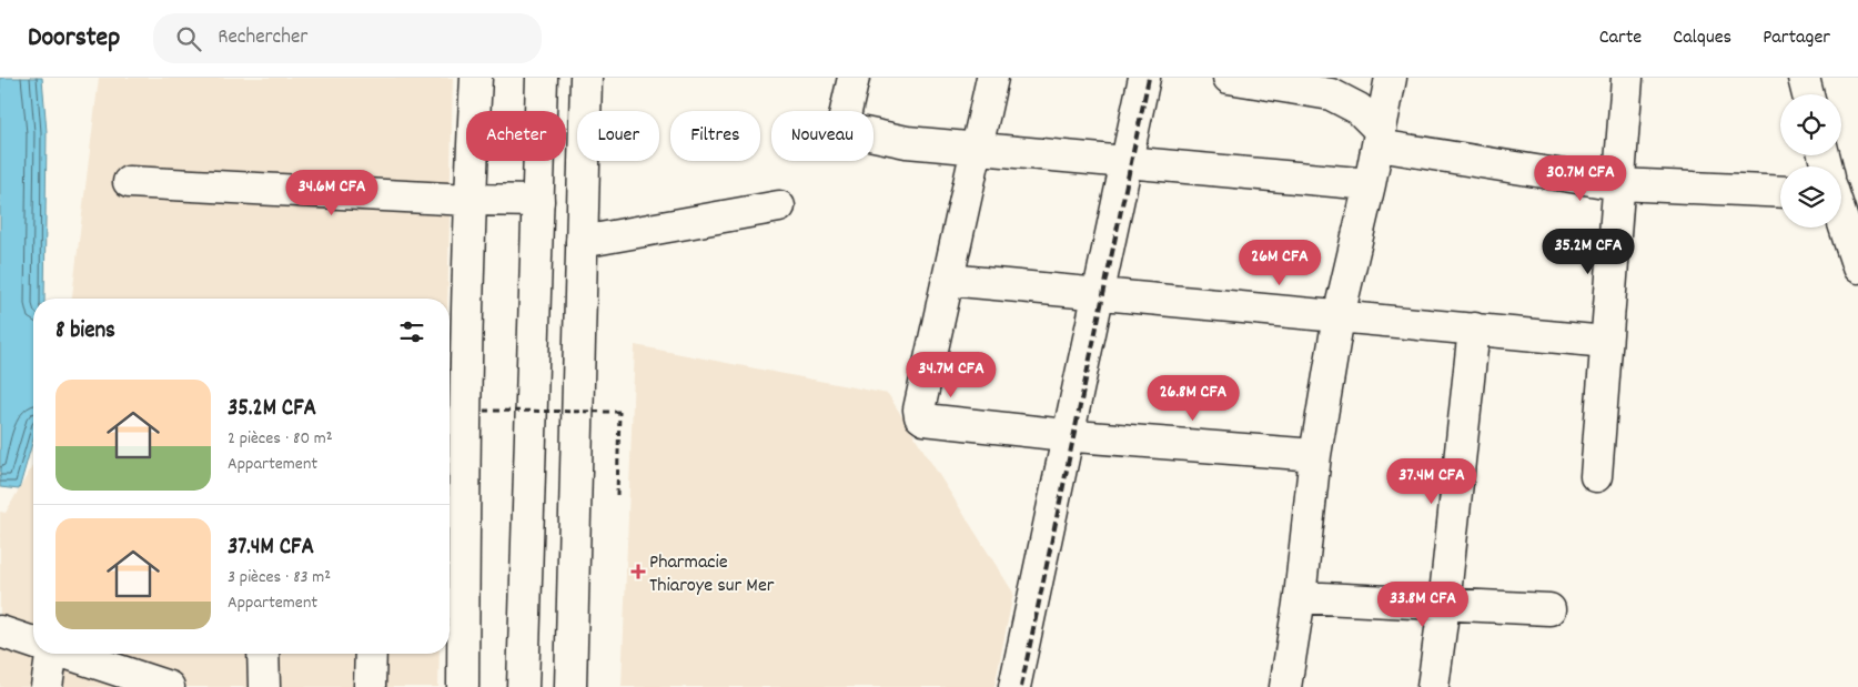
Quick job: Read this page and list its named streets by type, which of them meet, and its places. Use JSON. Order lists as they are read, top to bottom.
{
  "places": {
    "health": ["Pharmacie Thiaroye sur Mer"]
  },
  "page": {
    "header": "Doorstep",
    "search": "Rechercher",
    "nav": ["Carte", "Calques", "Partager"],
    "chip": [
      "Acheter",
      "Louer",
      "Filtres",
      "Nouveau"
    ],
    "price": [
      "30.7M CFA",
      "34.6M CFA",
      "35.2M CFA",
      "26M CFA",
      "34.7M CFA",
      "26.8M CFA",
      "37.4M CFA",
      "33.8M CFA"
    ],
    "heading": "8 biens",
    "list": [
      {
        "name": "35.2M CFA",
        "note": "2 pièces · 80 m² · Appartement"
      },
      {
        "name": "37.4M CFA",
        "note": "3 pièces · 83 m² · Appartement"
      }
    ]
  }
}
